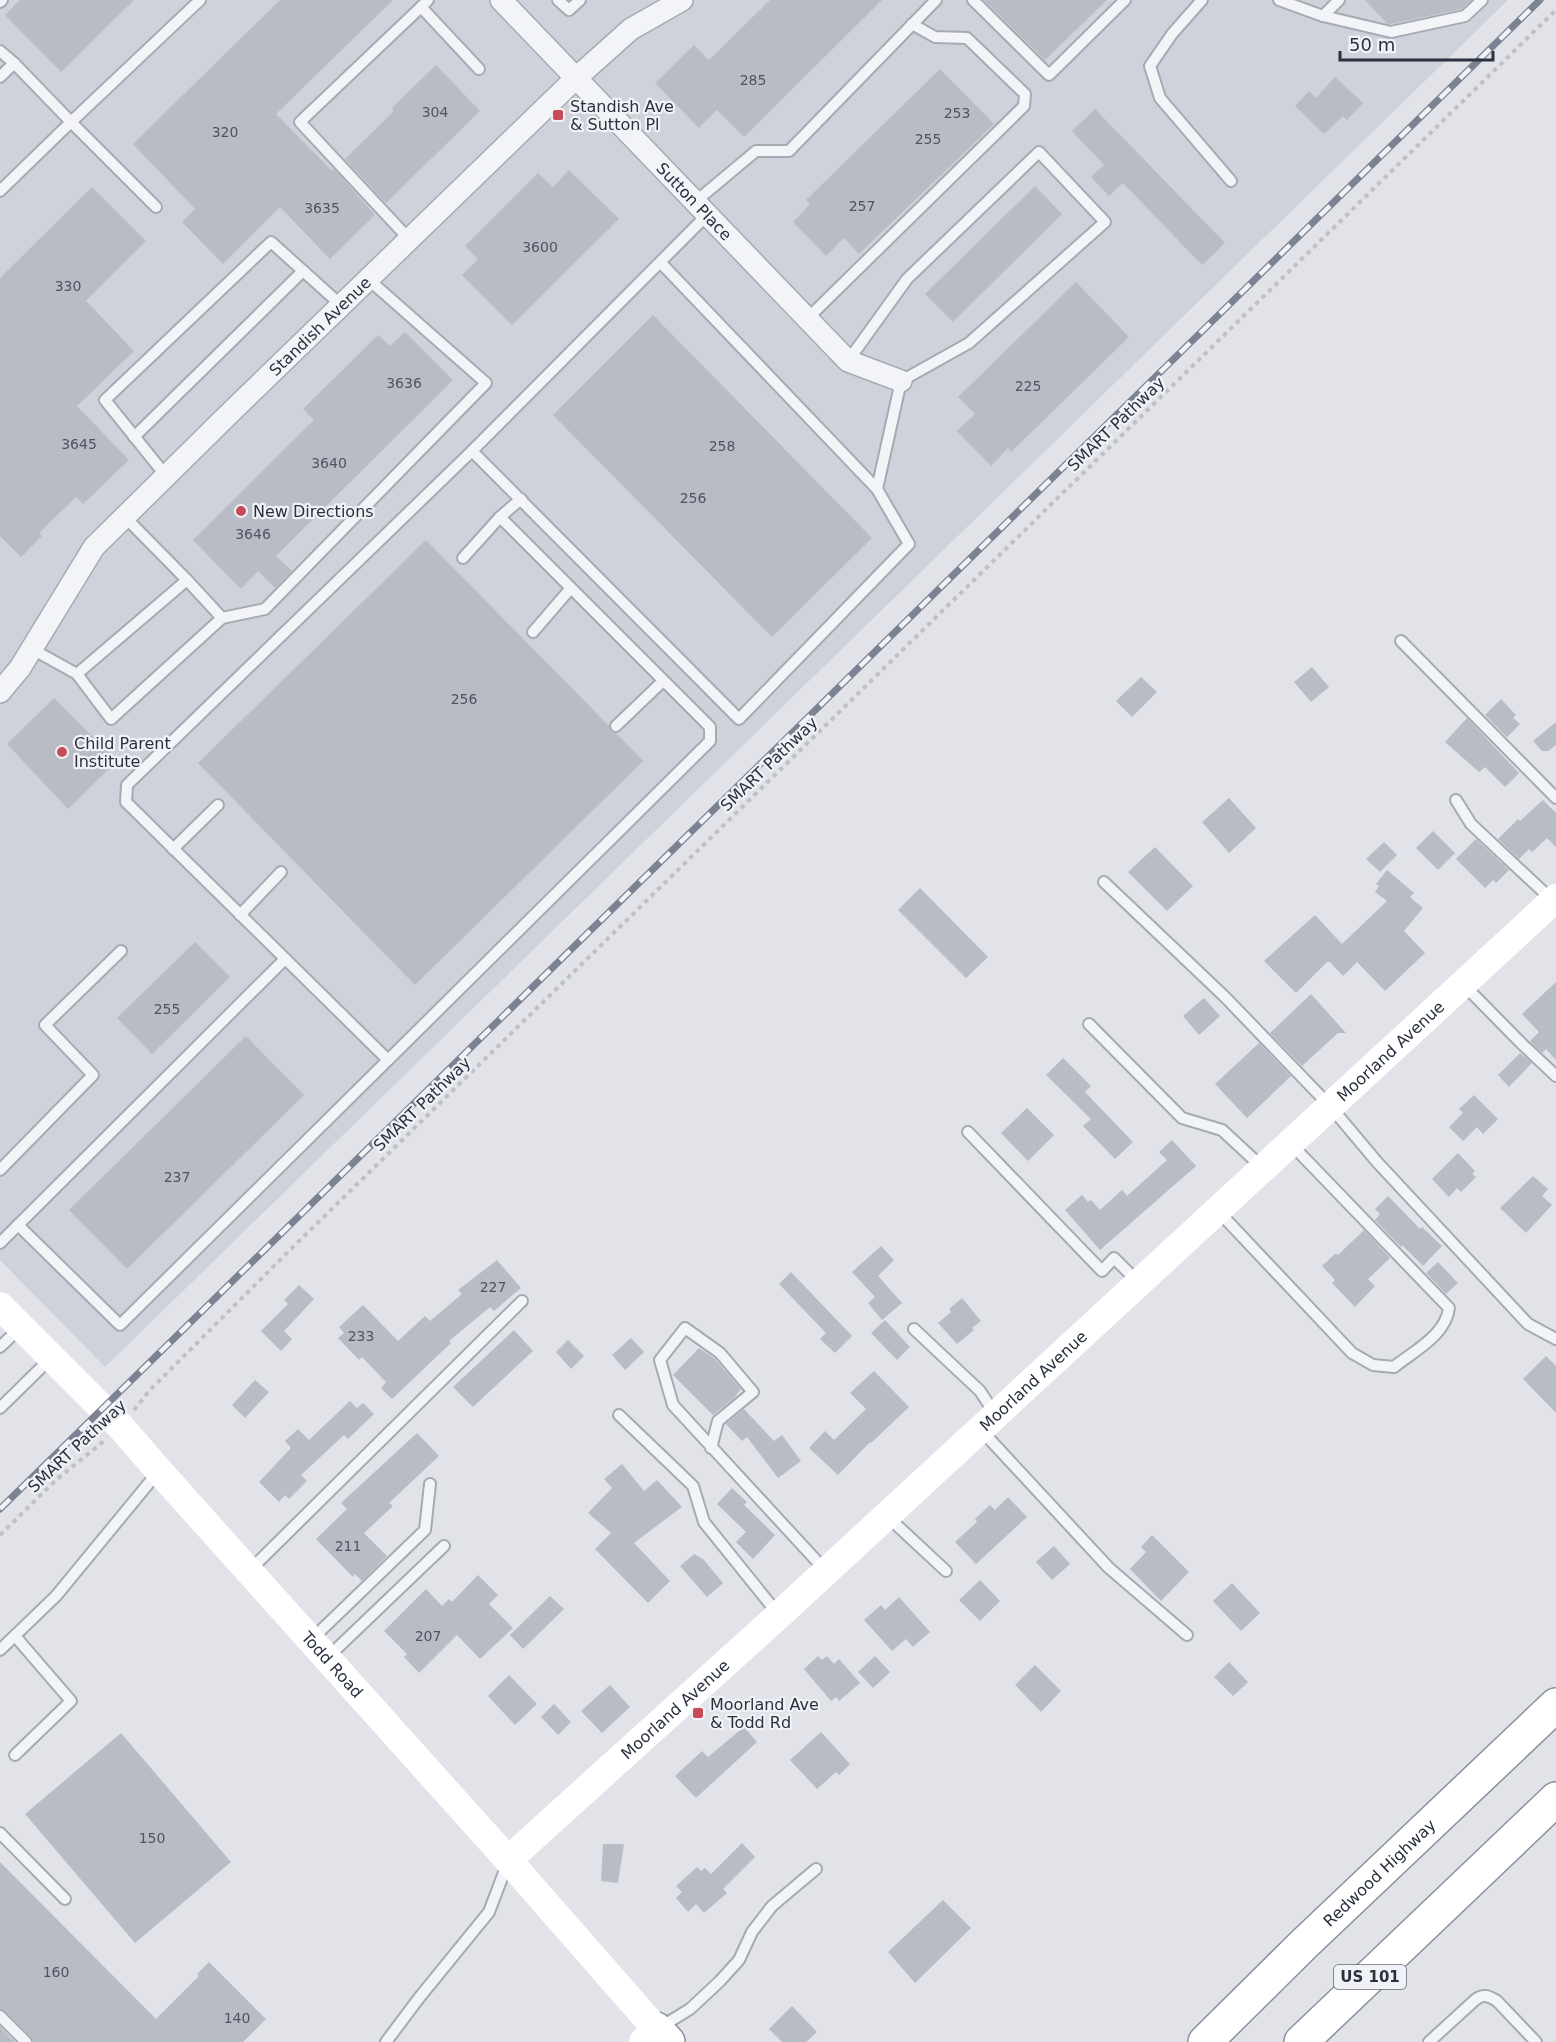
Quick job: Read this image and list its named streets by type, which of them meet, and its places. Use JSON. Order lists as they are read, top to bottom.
{
  "streets": {
    "highway": ["Redwood Highway", "US 101"],
    "street": [
      "Sutton Place",
      "Standish Avenue",
      "Moorland Avenue",
      "Todd Road"
    ],
    "path": ["SMART Pathway"]
  },
  "crossings": [
    ["Sutton Place", "Standish Avenue"],
    ["SMART Pathway", "Todd Road"],
    ["Moorland Avenue", "Todd Road"]
  ],
  "places": {
    "transit": ["Standish Ave & Sutton Pl", "Moorland Ave & Todd Rd"],
    "other": ["New Directions", "Child Parent Institute"]
  },
  "house_numbers": [
    "285",
    "304",
    "253",
    "320",
    "255",
    "257",
    "3635",
    "3600",
    "330",
    "3636",
    "225",
    "3645",
    "258",
    "3640",
    "256",
    "3646",
    "256",
    "255",
    "237",
    "227",
    "233",
    "211",
    "207",
    "150",
    "160",
    "140"
  ],
  "scale_bar": "50 m"
}
